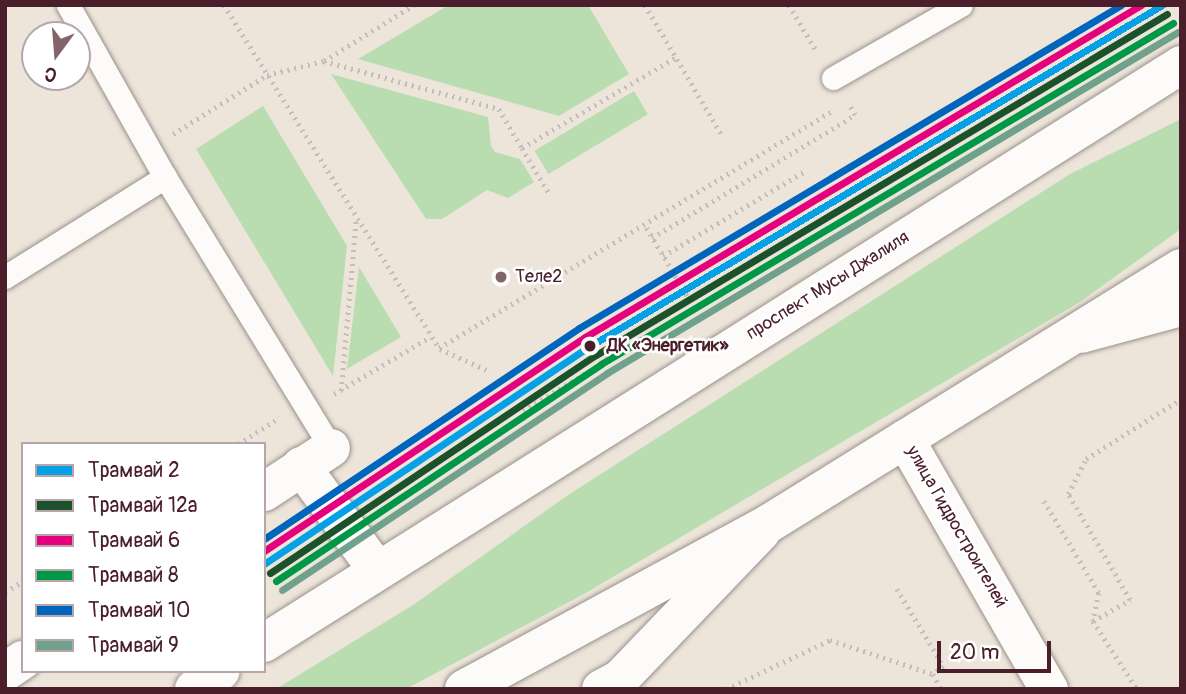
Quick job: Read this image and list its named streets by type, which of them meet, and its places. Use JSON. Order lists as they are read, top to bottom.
{
  "streets": {
    "main road": ["проспект Мусы Джалиля", "улица Гидростроителей"]
  },
  "places": ["Теле2", "ДК «Энергетик»"],
  "lines": [
    "tram line 2",
    "tram line 6",
    "tram line 10",
    "tram line 12а",
    "tram line 8",
    "tram line 9"
  ],
  "legend": [
    "Трамвай 2",
    "Трамвай 12а",
    "Трамвай 6",
    "Трамвай 8",
    "Трамвай 10",
    "Трамвай 9"
  ],
  "scale_bar": "20 m",
  "north": "bottom"
}
